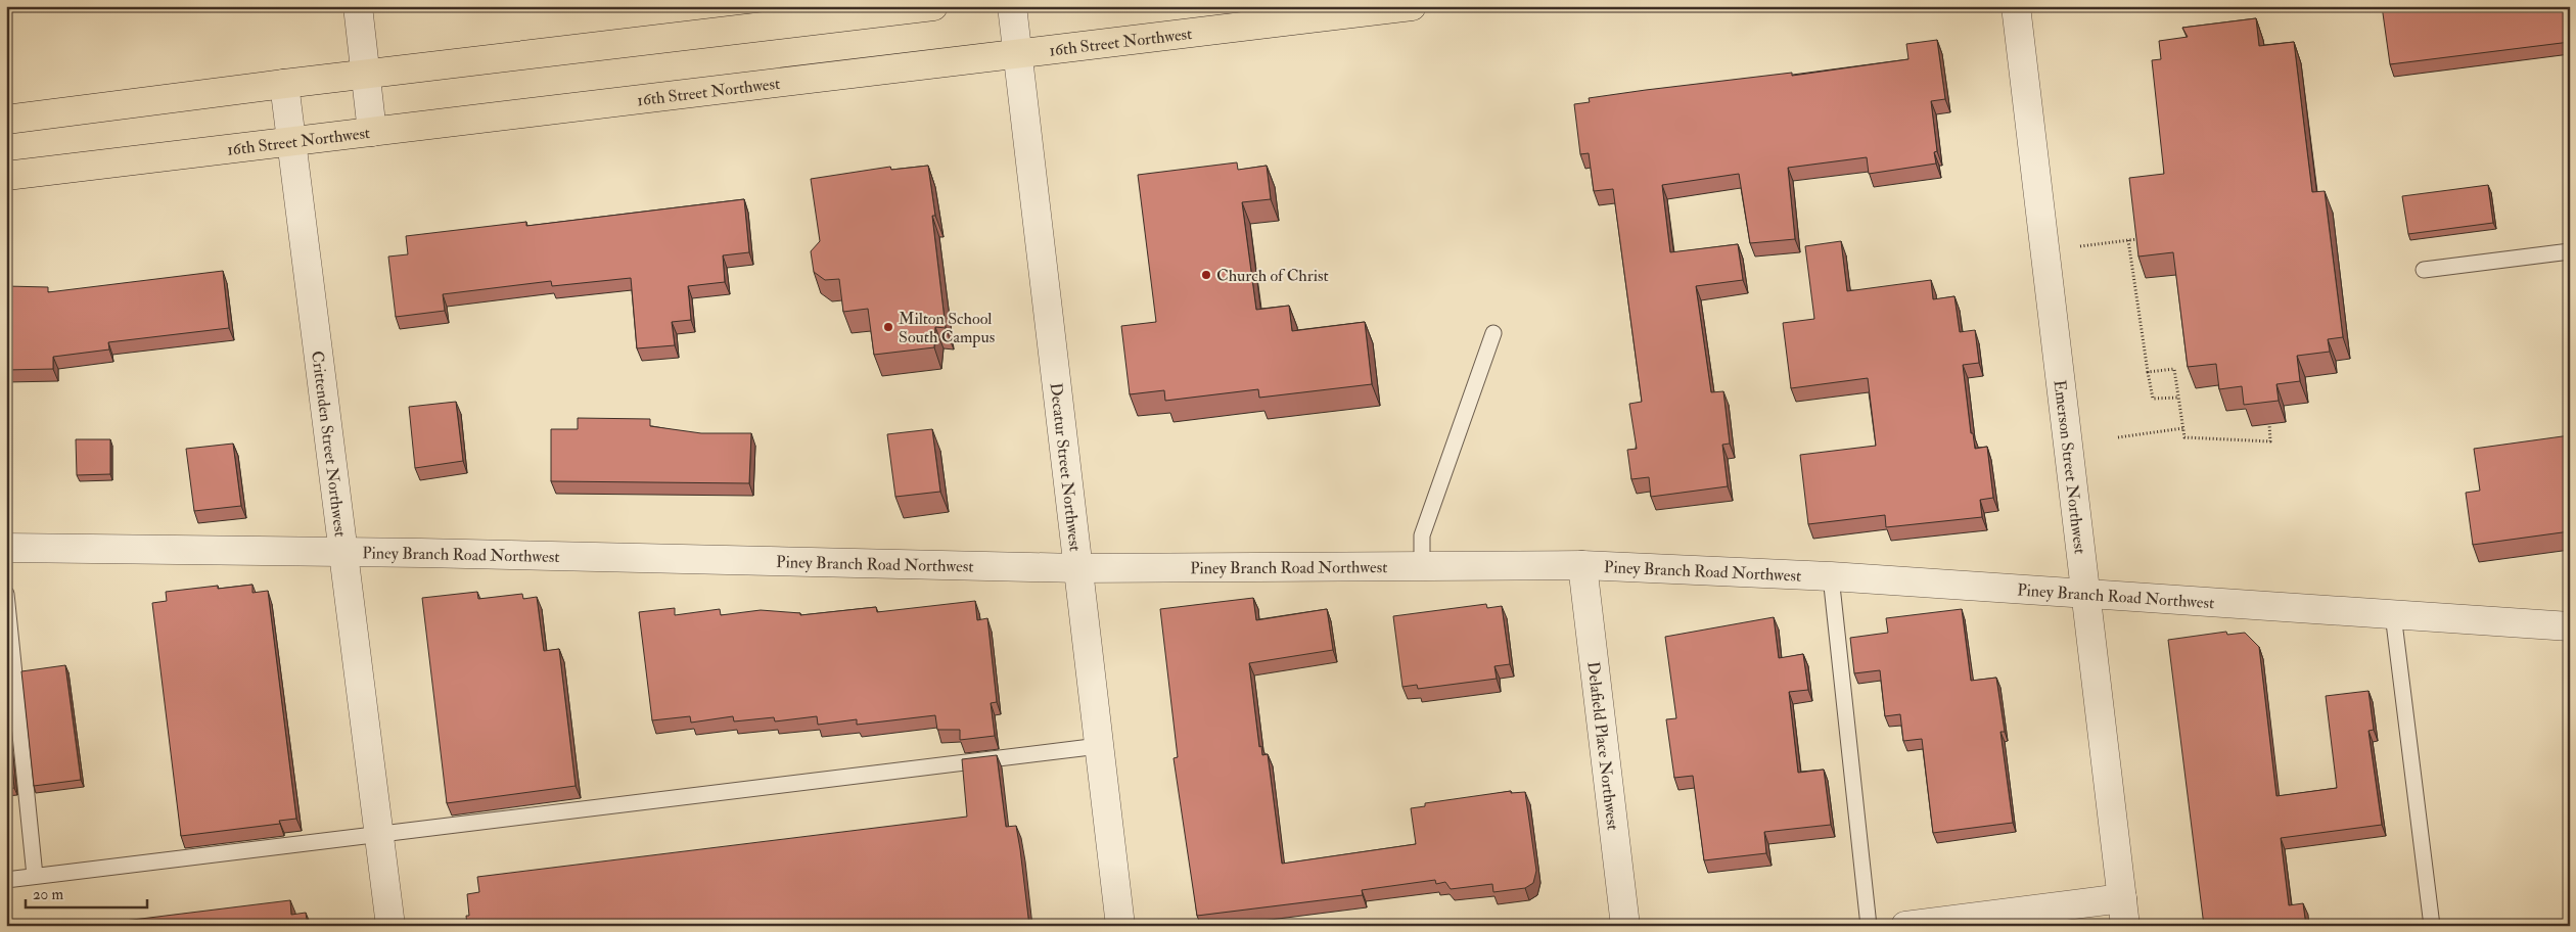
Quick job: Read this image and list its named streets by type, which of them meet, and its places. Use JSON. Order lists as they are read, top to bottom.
{
  "streets": {
    "main road": ["16th Street Northwest"],
    "street": [
      "Crittenden Street Northwest",
      "Decatur Street Northwest",
      "Emerson Street Northwest",
      "Piney Branch Road Northwest",
      "Delafield Place Northwest"
    ]
  },
  "crossings": [
    ["16th Street Northwest", "Crittenden Street Northwest"],
    ["16th Street Northwest", "Decatur Street Northwest"],
    ["Crittenden Street Northwest", "Piney Branch Road Northwest"],
    ["Decatur Street Northwest", "Piney Branch Road Northwest"],
    ["Emerson Street Northwest", "Piney Branch Road Northwest"],
    ["Piney Branch Road Northwest", "Delafield Place Northwest"]
  ],
  "places": ["Church of Christ", "Milton School South Campus"],
  "scale_bar": "20 m"
}
